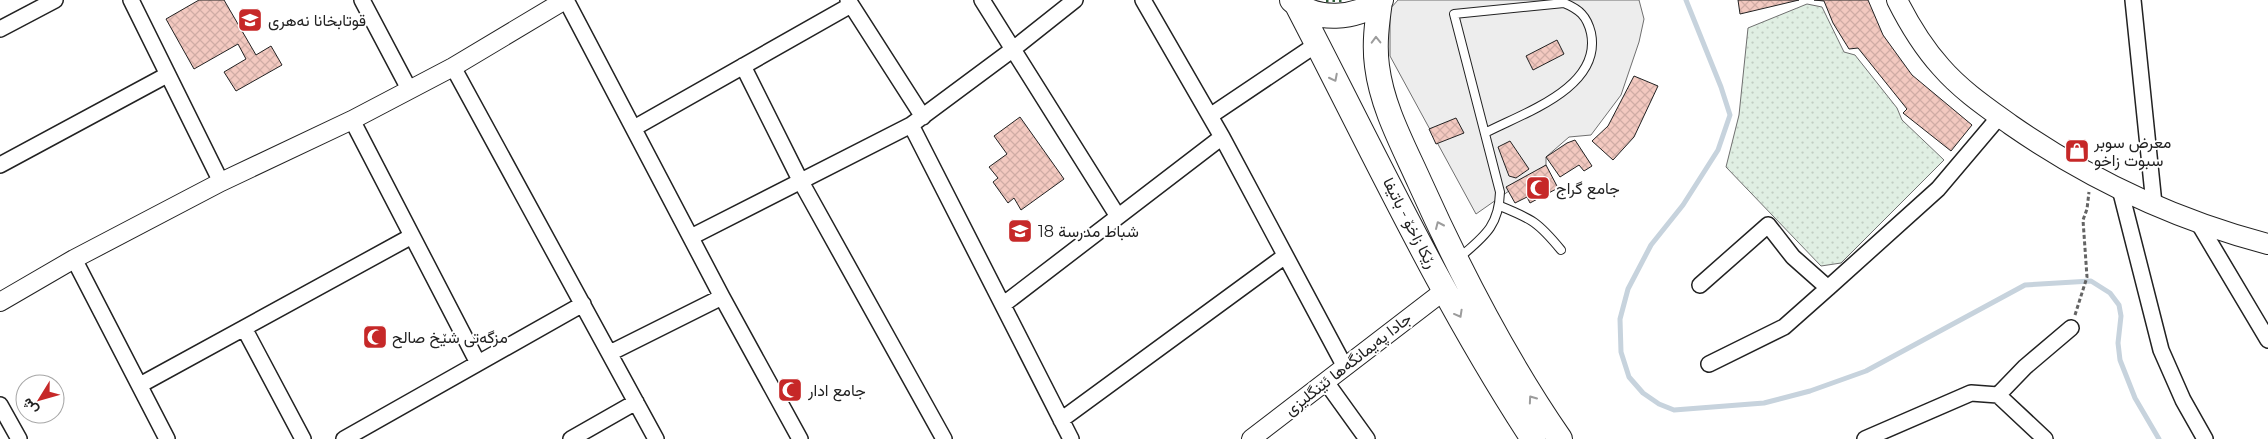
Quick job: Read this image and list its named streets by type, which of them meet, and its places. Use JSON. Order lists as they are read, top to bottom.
{
  "streets": {
    "highway": ["رێکا زاخۆ - باتیفا"],
    "street": ["جادا په‌يمانگه‌ها ئێنگليزى"]
  },
  "crossings": [
    ["رێکا زاخۆ - باتیفا", "جادا په‌يمانگه‌ها ئێنگليزى"]
  ],
  "places": {
    "school or university": ["قوتابخانا نەهری", "18 شباط مدرسة"],
    "shop": ["معرض سوبر سبوت زاخو"],
    "mosque": ["جامع گراج", "مزگەتی شێخ صالح", "جامع ادار"]
  },
  "north": "bottom left"
}
